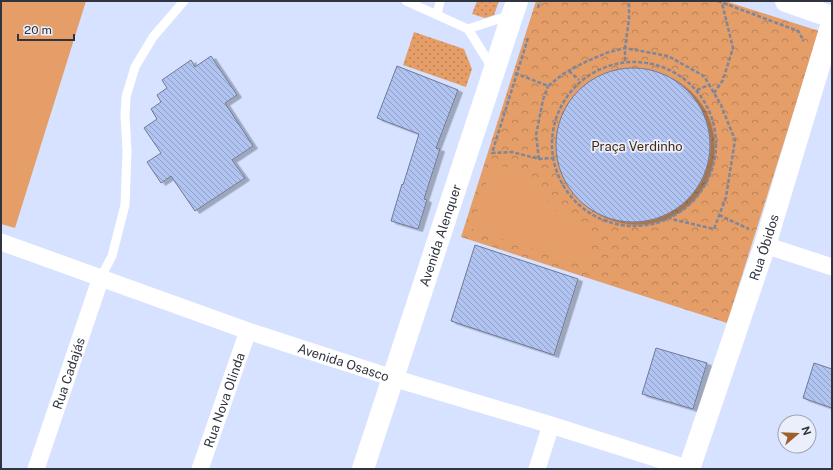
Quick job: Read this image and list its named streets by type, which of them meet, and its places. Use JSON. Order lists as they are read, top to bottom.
{
  "streets": {
    "street": [
      "Avenida Alenquer",
      "Rua Óbidos",
      "Avenida Osasco",
      "Rua Cadajás",
      "Rua Nova Olinda"
    ]
  },
  "crossings": [
    ["Avenida Alenquer", "Avenida Osasco"],
    ["Rua Óbidos", "Avenida Osasco"],
    ["Avenida Osasco", "Rua Cadajás"],
    ["Avenida Osasco", "Rua Nova Olinda"]
  ],
  "parks": ["Praça Verdinho"],
  "scale_bar": "20 m",
  "north": "right"
}
